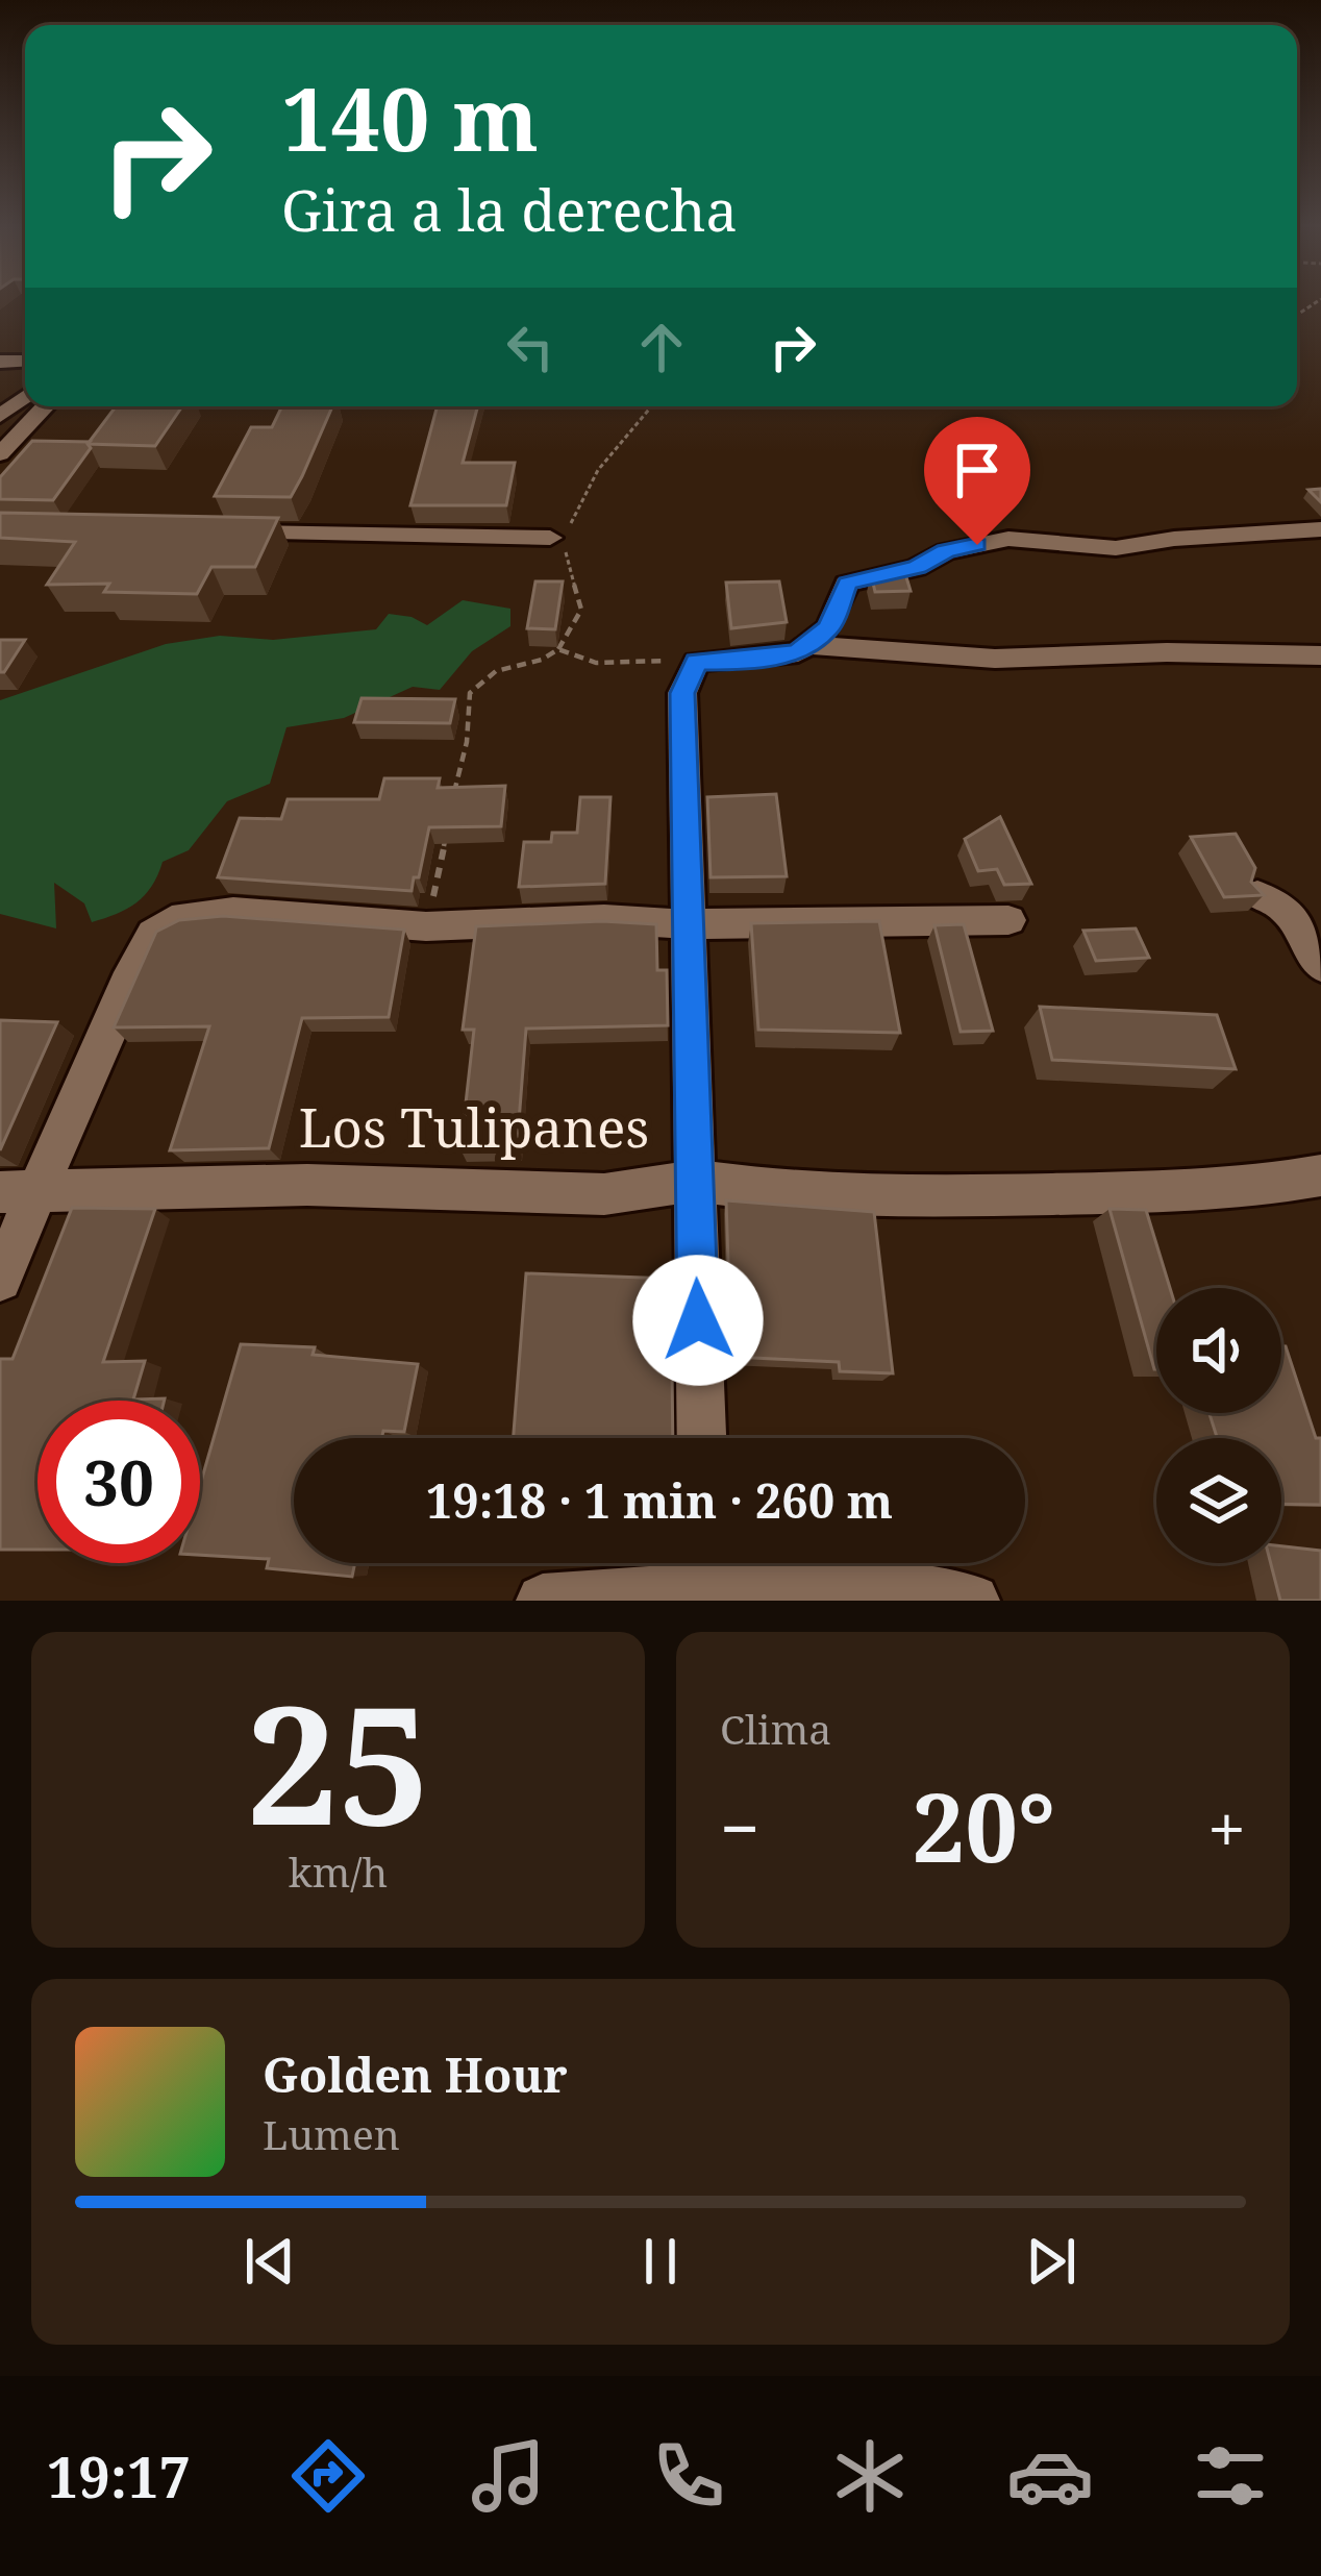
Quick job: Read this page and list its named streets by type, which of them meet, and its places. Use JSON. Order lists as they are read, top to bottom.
{
  "streets": {
    "street": ["Los Tulipanes"]
  },
  "page": {
    "turn": ["140 m", "Gira a la derecha"],
    "limit": "30",
    "trip": "19:18 · 1 min · 260 m",
    "tile": [
      ["25", "km/h"],
      "Clima"
    ],
    "heat": ["−", "20°", "+"],
    "song": ["Golden Hour", "Lumen"],
    "tabs": "19:17"
  }
}
